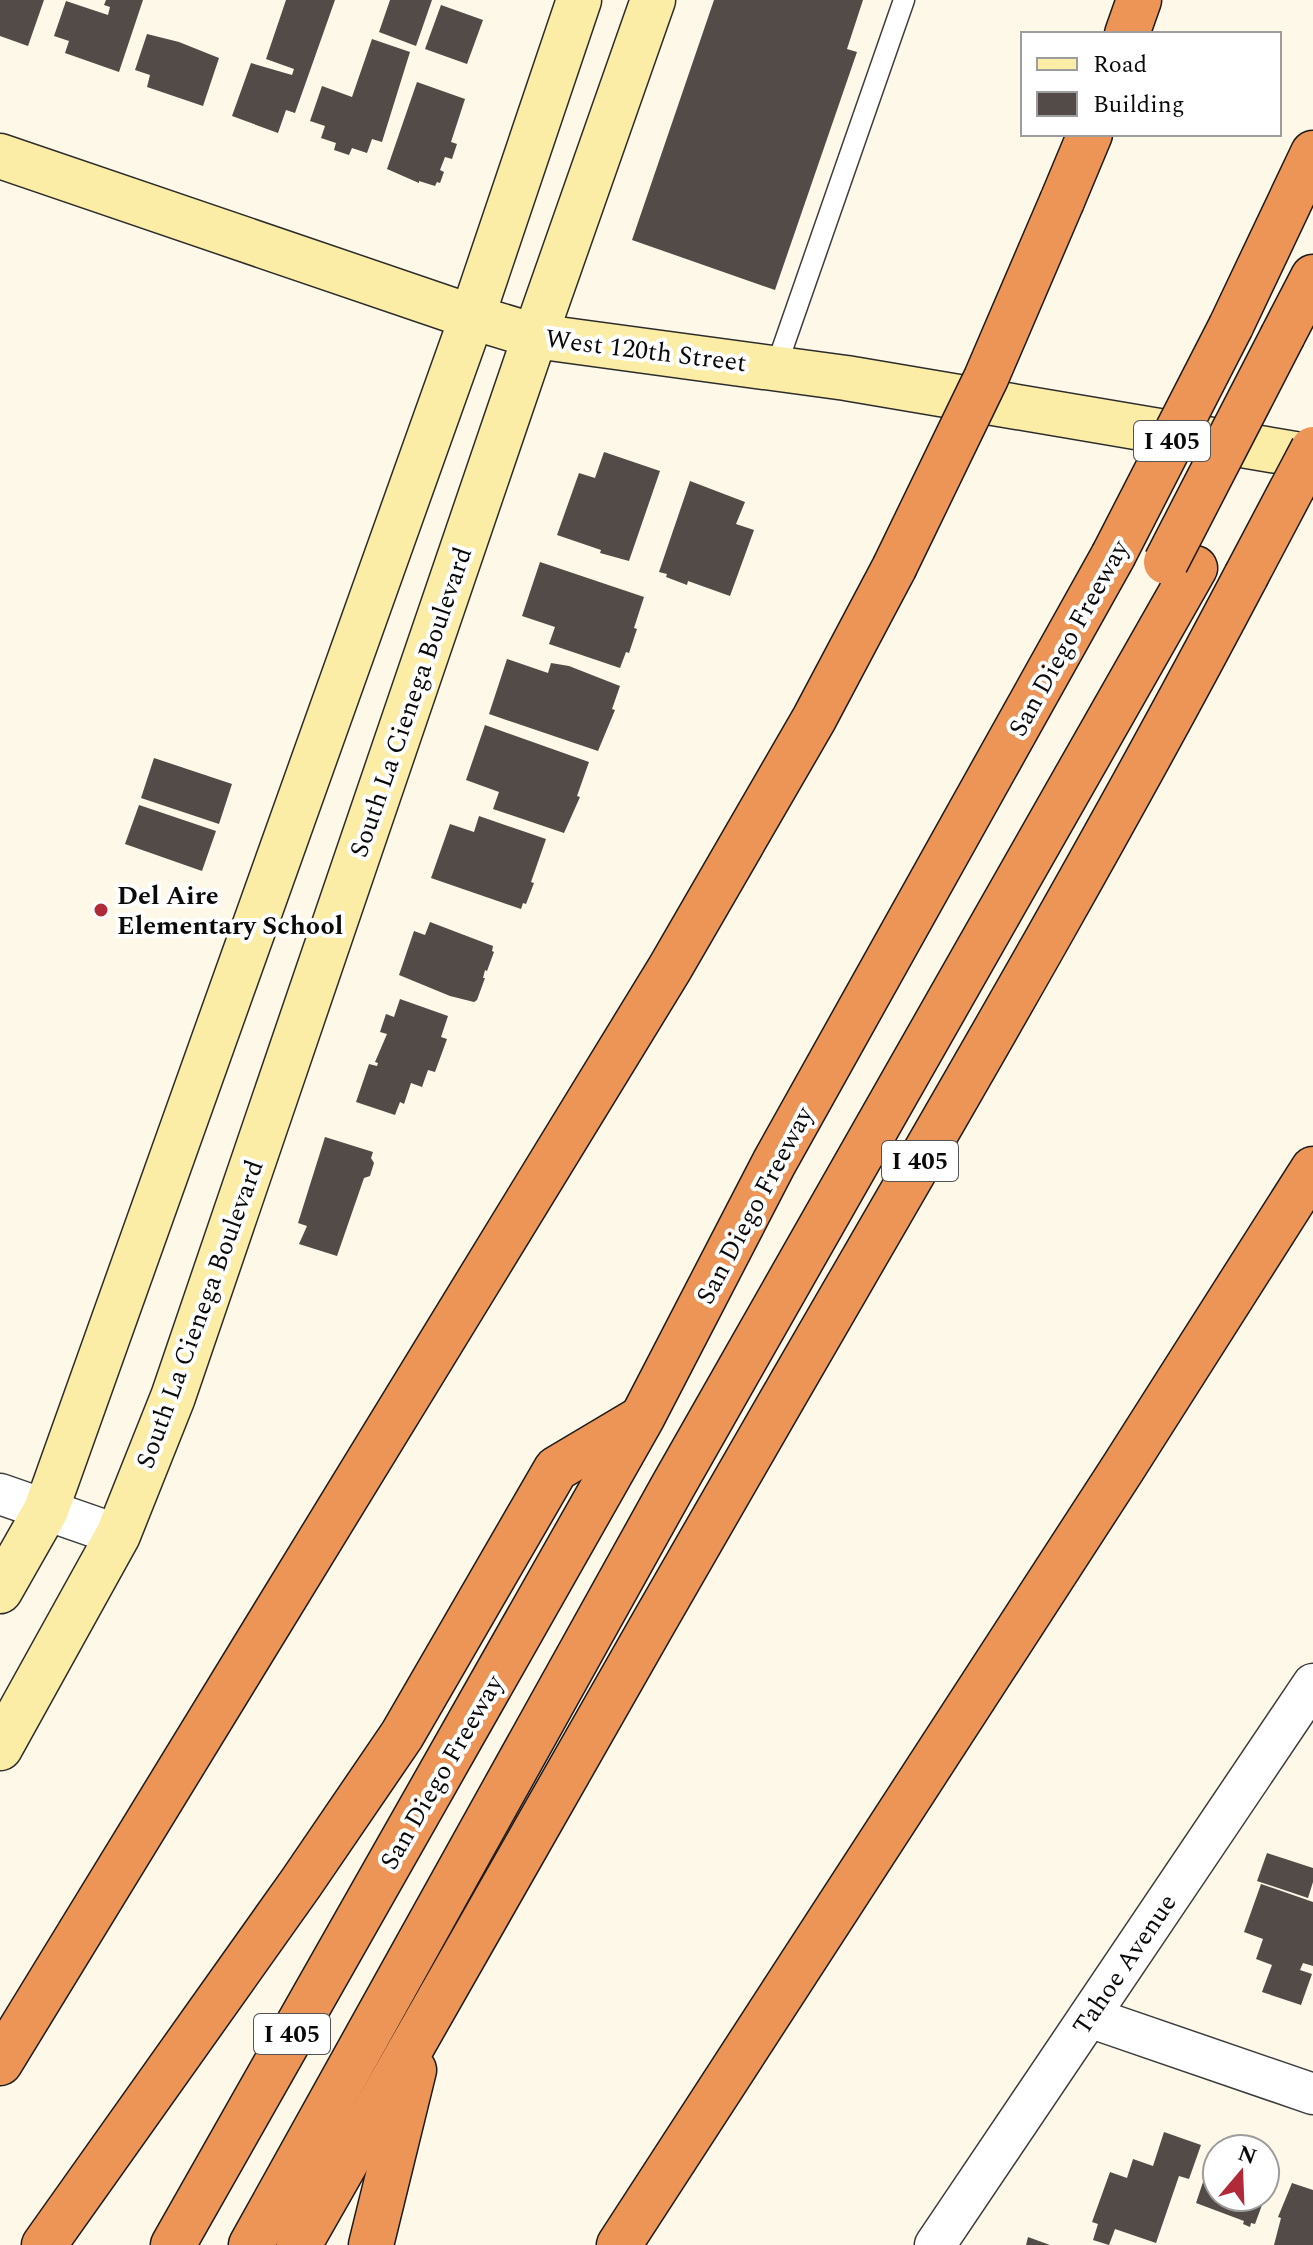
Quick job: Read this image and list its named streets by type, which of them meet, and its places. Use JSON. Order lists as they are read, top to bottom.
{
  "streets": {
    "highway": ["I 405", "San Diego Freeway"],
    "main road": ["West 120th Street", "South La Cienega Boulevard"],
    "street": ["Tahoe Avenue"]
  },
  "crossings": [
    ["West 120th Street", "South La Cienega Boulevard"]
  ],
  "places": ["Del Aire Elementary School"],
  "legend": ["Road", "Building"],
  "north": "top"
}
